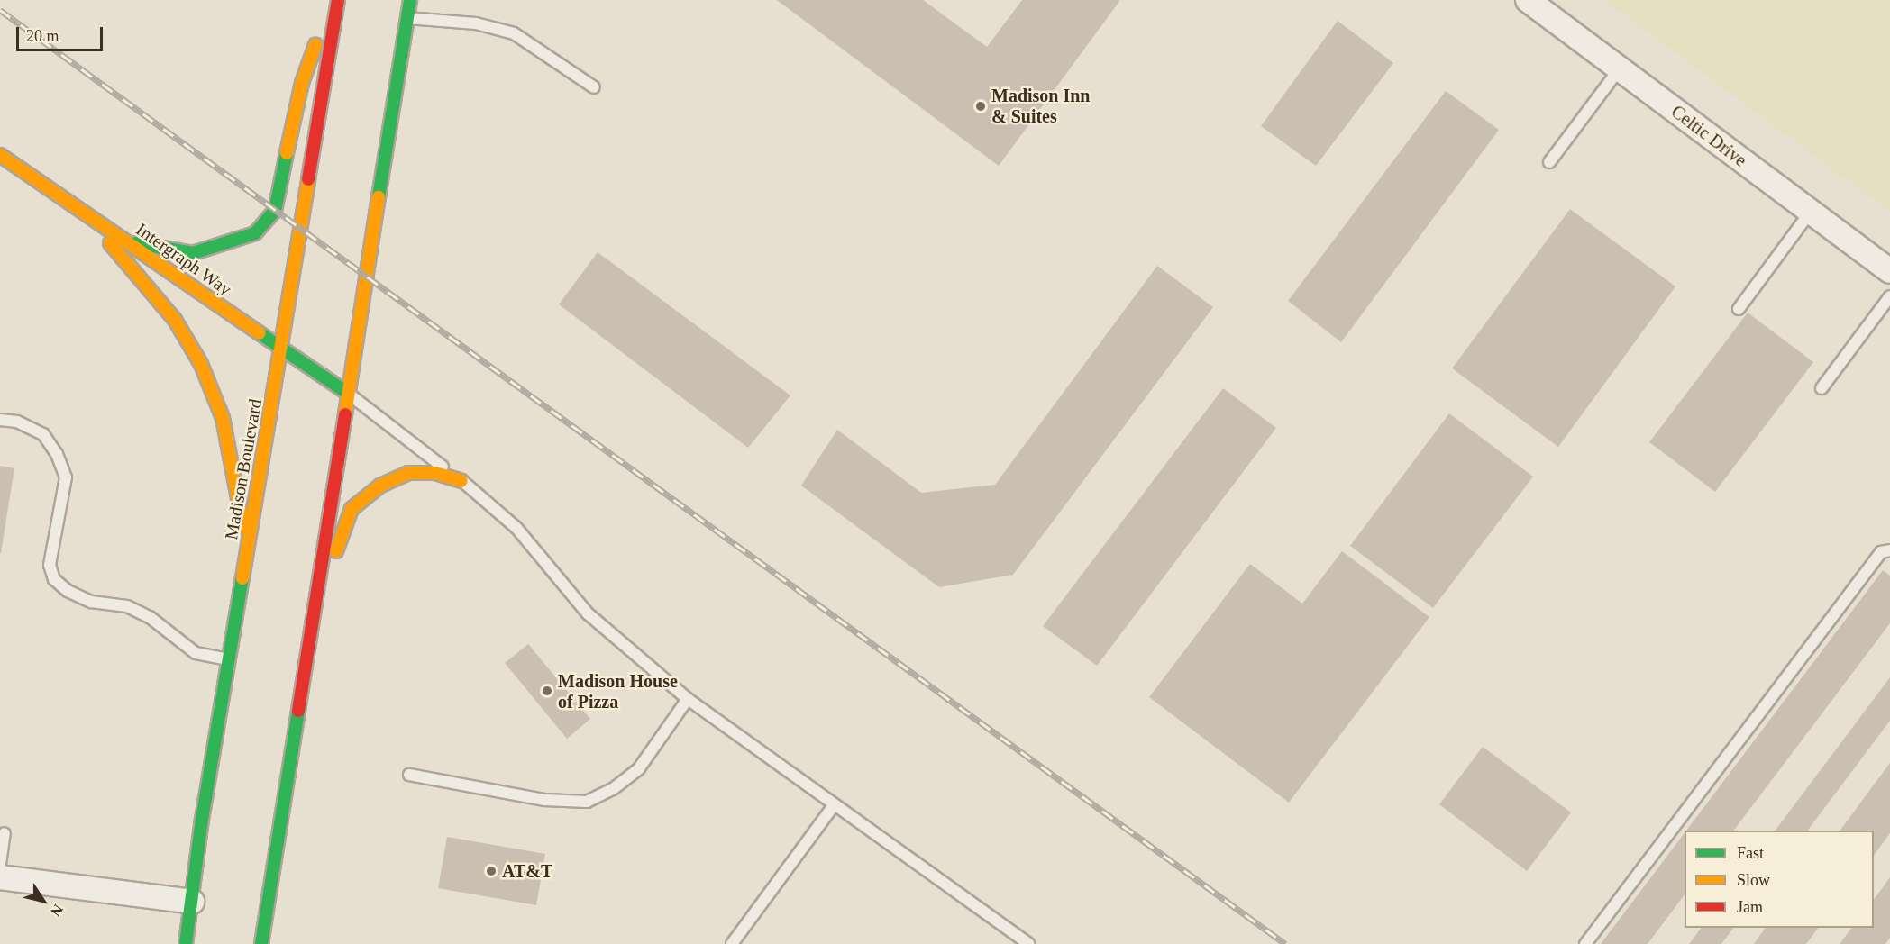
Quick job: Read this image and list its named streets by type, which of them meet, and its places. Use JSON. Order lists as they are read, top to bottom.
{
  "streets": {
    "main road": ["Intergraph Way", "Madison Boulevard"],
    "street": ["Celtic Drive"]
  },
  "crossings": [
    ["Intergraph Way", "Madison Boulevard"]
  ],
  "places": ["Madison Inn & Suites", "Madison House of Pizza", "AT&T"],
  "legend": ["Fast", "Slow", "Jam"],
  "scale_bar": "20 m",
  "north": "bottom right"
}
